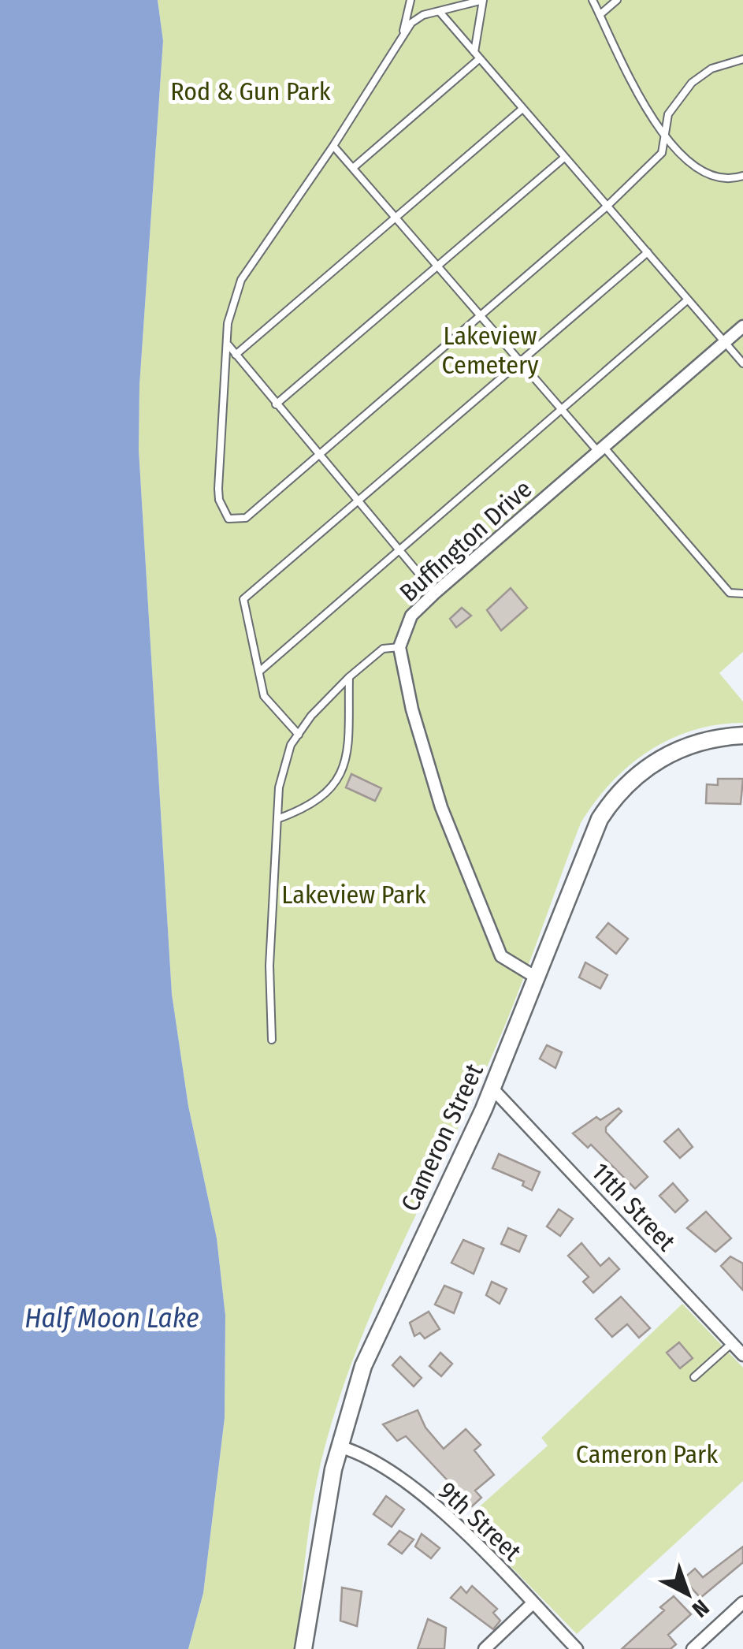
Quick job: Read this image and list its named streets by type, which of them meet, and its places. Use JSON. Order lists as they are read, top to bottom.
{
  "streets": {
    "main road": ["Cameron Street"],
    "street": ["Buffington Drive", "11th Street", "9th Street"]
  },
  "crossings": [
    ["Cameron Street", "11th Street"],
    ["Cameron Street", "9th Street"]
  ],
  "water": ["Half Moon Lake"],
  "parks": [
    "Rod & Gun Park",
    "Lakeview Cemetery",
    "Lakeview Park",
    "Cameron Park"
  ],
  "north": "bottom right"
}
